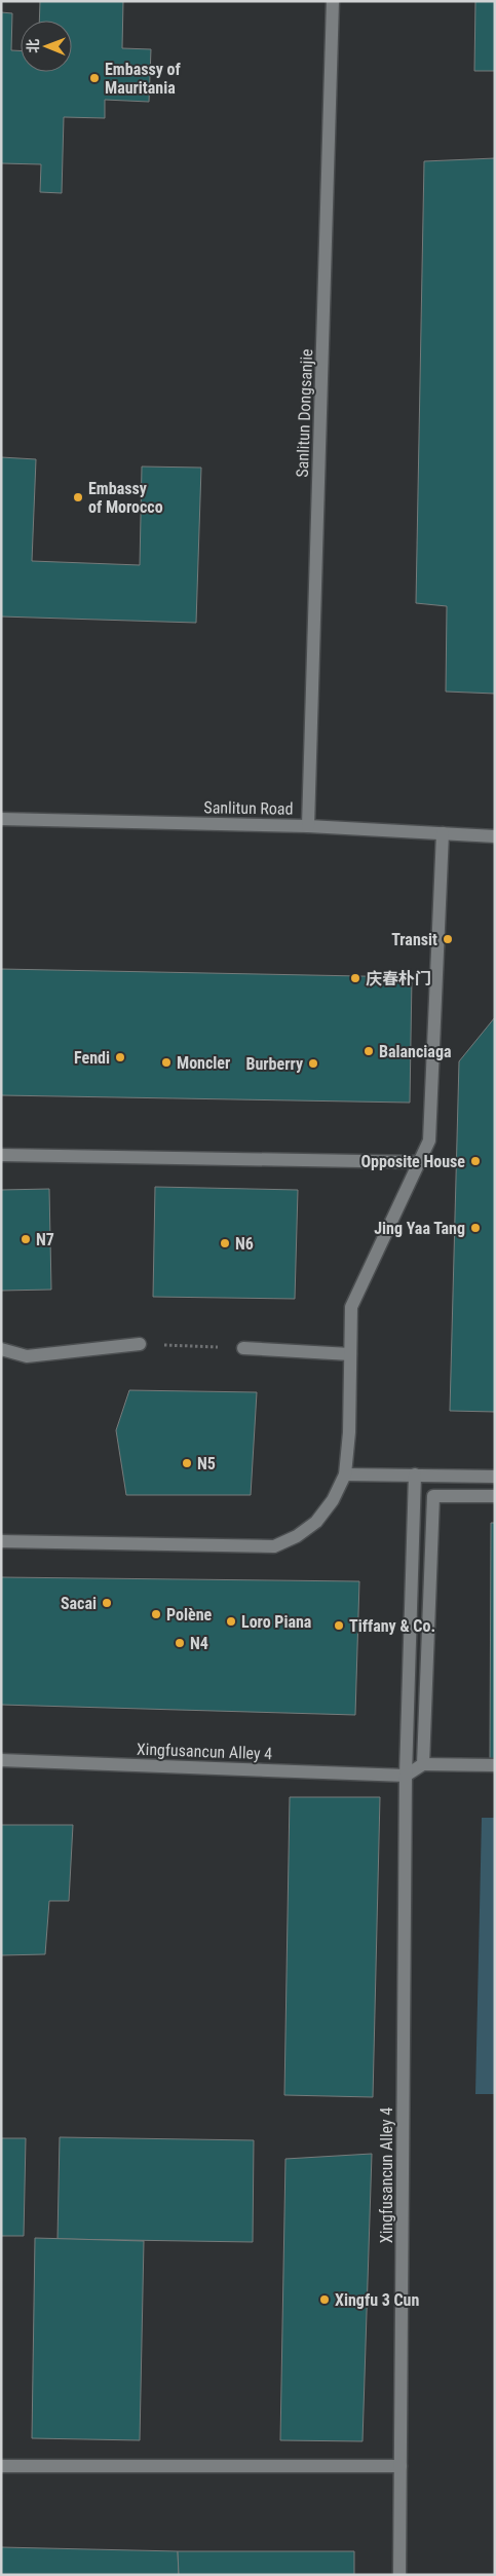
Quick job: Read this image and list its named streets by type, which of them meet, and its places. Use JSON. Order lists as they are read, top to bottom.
{
  "streets": {
    "street": ["Sanlitun Dongsanjie", "Sanlitun Road", "Xingfusancun Alley 4"]
  },
  "crossings": [
    ["Sanlitun Dongsanjie", "Sanlitun Road"]
  ],
  "places": [
    "Embassy of Mauritania",
    "Embassy of Morocco",
    "Transit",
    "庆春朴门",
    "Balanciaga",
    "Fendi",
    "Moncler",
    "Burberry",
    "Opposite House",
    "Jing Yaa Tang",
    "N7",
    "N6",
    "N5",
    "Sacai",
    "Polène",
    "Loro Piana",
    "Tiffany & Co.",
    "N4",
    "Xingfu 3 Cun"
  ],
  "north": "left"
}
